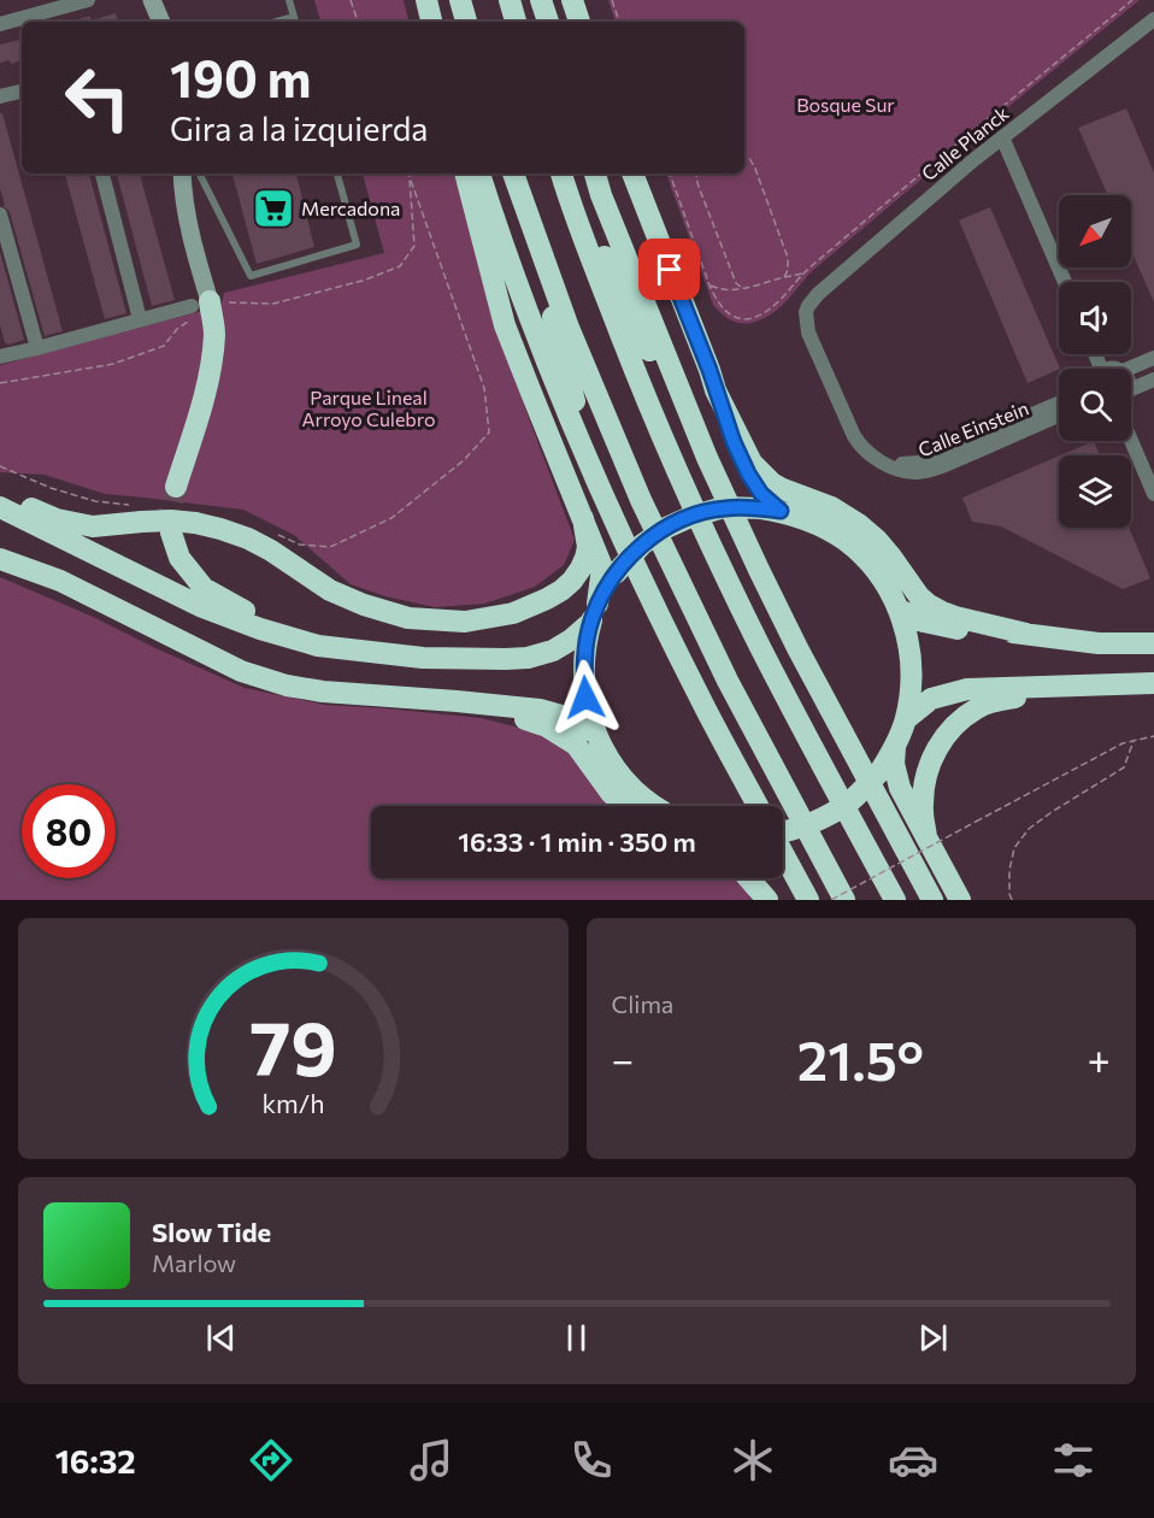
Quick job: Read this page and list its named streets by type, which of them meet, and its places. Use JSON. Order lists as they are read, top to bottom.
{
  "streets": {
    "street": ["Calle Planck", "Calle Einstein"]
  },
  "crossings": [
    ["Calle Planck", "Calle Einstein"]
  ],
  "parks": ["Bosque Sur", "Parque Lineal Arroyo Culebro"],
  "places": {
    "supermarket": ["Mercadona"]
  },
  "north": "bottom left",
  "page": {
    "turn": ["190 m", "Gira a la izquierda"],
    "limit": "80",
    "trip": "16:33 · 1 min · 350 m",
    "tile": "Clima",
    "heat": ["−", "21.5°", "+"],
    "song": ["Slow Tide", "Marlow"],
    "tabs": "16:32",
    "gauge": ["79", "km/h"]
  }
}
